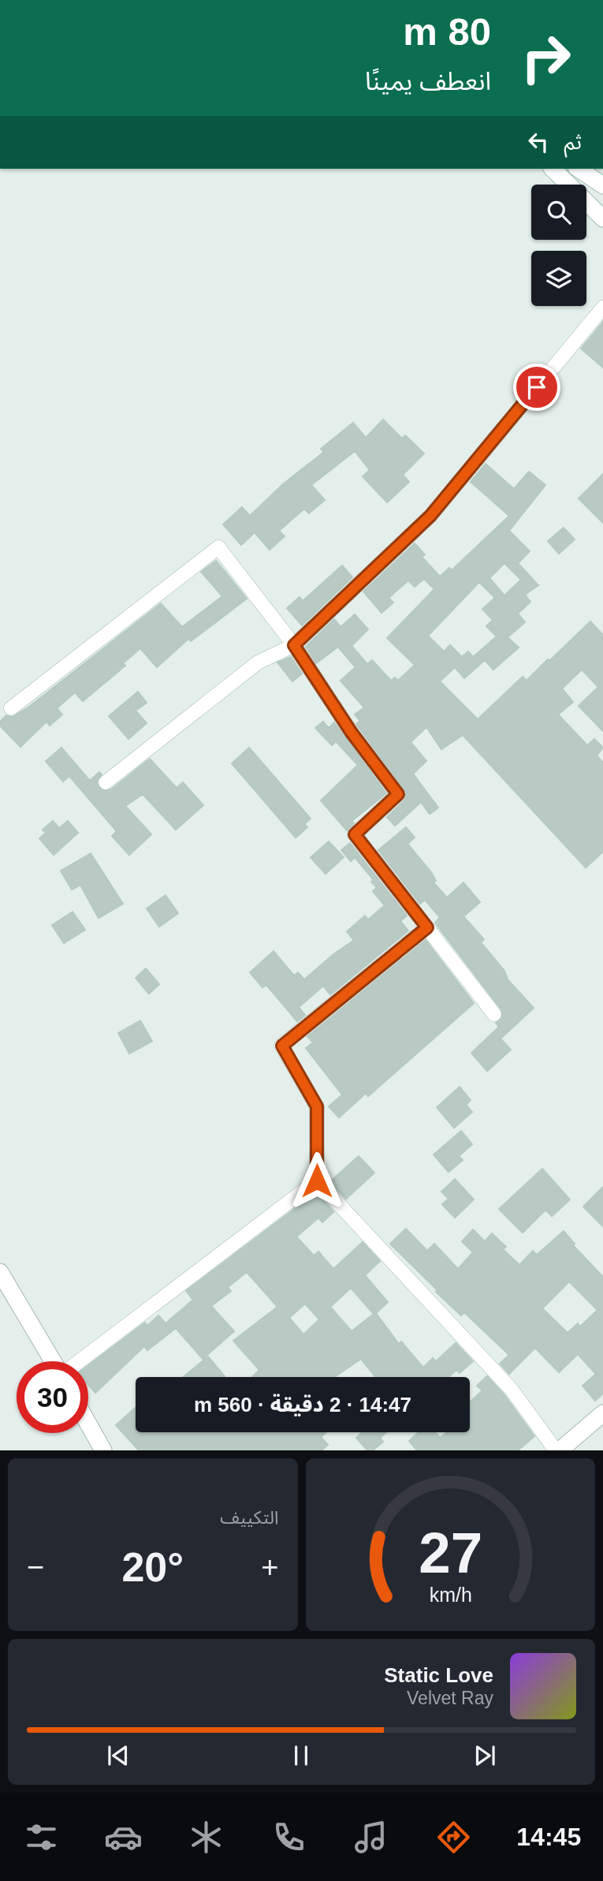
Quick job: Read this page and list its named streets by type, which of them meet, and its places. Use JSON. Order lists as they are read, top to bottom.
{
  "page": {
    "turn": ["80 m", "انعطف يمينًا"],
    "then": "ثم",
    "limit": "30",
    "trip": "14:47 · 2 دقيقة · 560 m",
    "tile": "التكييف",
    "heat": ["−", "20°", "+"],
    "song": ["Static Love", "Velvet Ray"],
    "tabs": "14:45",
    "gauge": ["27", "km/h"]
  }
}
